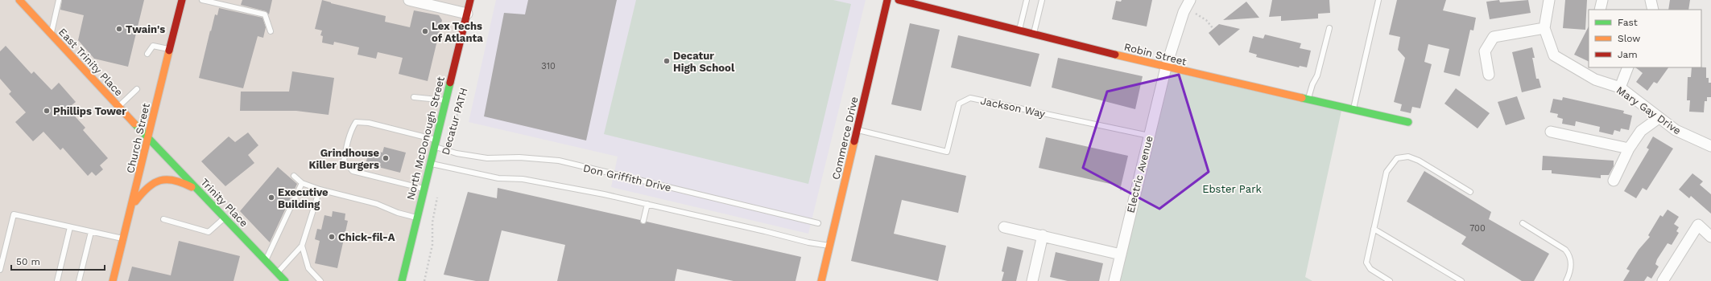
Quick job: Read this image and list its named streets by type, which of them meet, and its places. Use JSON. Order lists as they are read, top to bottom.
{
  "streets": {
    "street": [
      "Robin Street",
      "East Trinity Place",
      "Mary Gay Drive",
      "Church Street",
      "North McDonough Street",
      "Commerce Drive",
      "Electric Avenue",
      "Trinity Place"
    ],
    "lane": ["Jackson Way", "Don Griffith Drive"],
    "path": ["Decatur PATH"]
  },
  "crossings": [
    ["Robin Street", "Electric Avenue"],
    ["East Trinity Place", "Church Street"],
    ["East Trinity Place", "Trinity Place"],
    ["Jackson Way", "Commerce Drive"],
    ["Jackson Way", "Electric Avenue"],
    ["Church Street", "Trinity Place"],
    ["North McDonough Street", "Don Griffith Drive"]
  ],
  "parks": ["Ebster Park"],
  "places": [
    "Twain's",
    "Lex Techs of Atlanta",
    "Decatur High School",
    "Phillips Tower",
    "Grindhouse Killer Burgers",
    "Executive Building",
    "Chick-fil-A"
  ],
  "house_numbers": ["310", "700"],
  "legend": ["Fast", "Slow", "Jam"],
  "scale_bar": "50 m"
}
